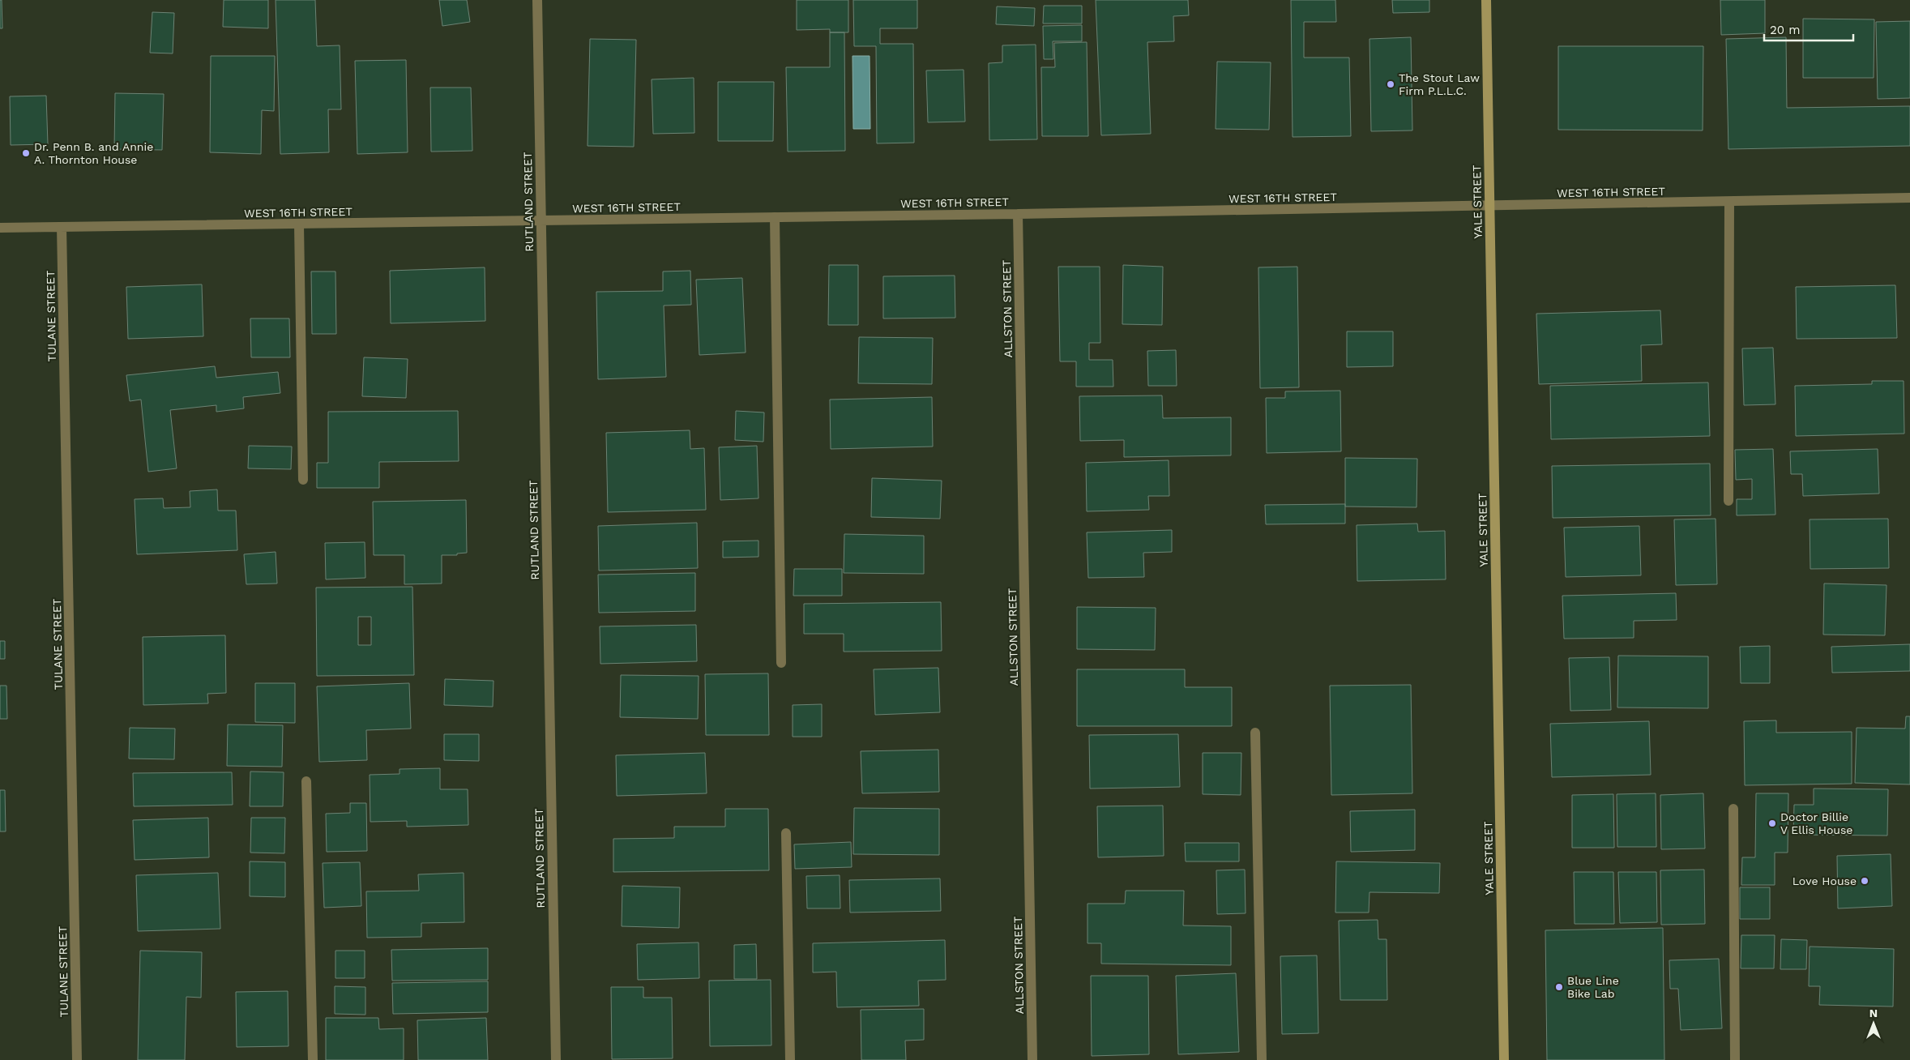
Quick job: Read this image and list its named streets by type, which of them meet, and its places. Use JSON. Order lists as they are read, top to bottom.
{
  "streets": {
    "main road": ["YALE STREET"],
    "street": [
      "WEST 16TH STREET",
      "RUTLAND STREET",
      "ALLSTON STREET",
      "TULANE STREET"
    ]
  },
  "crossings": [
    ["WEST 16TH STREET", "RUTLAND STREET"],
    ["WEST 16TH STREET", "YALE STREET"],
    ["WEST 16TH STREET", "ALLSTON STREET"],
    ["WEST 16TH STREET", "TULANE STREET"]
  ],
  "places": [
    "The Stout Law Firm P.L.L.C.",
    "Dr. Penn B. and Annie A. Thornton House",
    "Doctor Billie V Ellis House",
    "Love House",
    "Blue Line Bike Lab"
  ],
  "scale_bar": "20 m",
  "north": "top"
}
